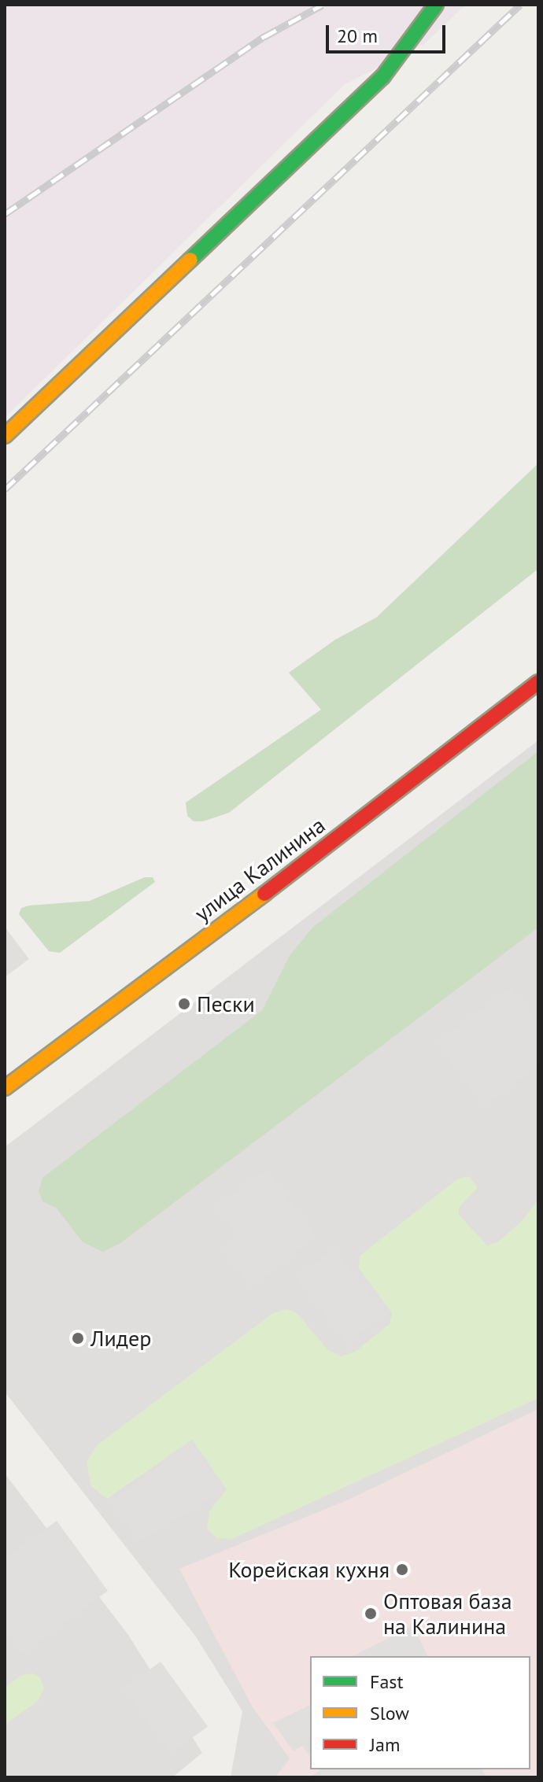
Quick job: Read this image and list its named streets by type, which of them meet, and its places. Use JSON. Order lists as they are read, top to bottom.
{
  "streets": {
    "main road": ["улица Калинина"]
  },
  "places": [
    "Пески",
    "Лидер",
    "Корейская кухня",
    "Оптовая база на Калинина"
  ],
  "legend": ["Fast", "Slow", "Jam"],
  "scale_bar": "20 m"
}
